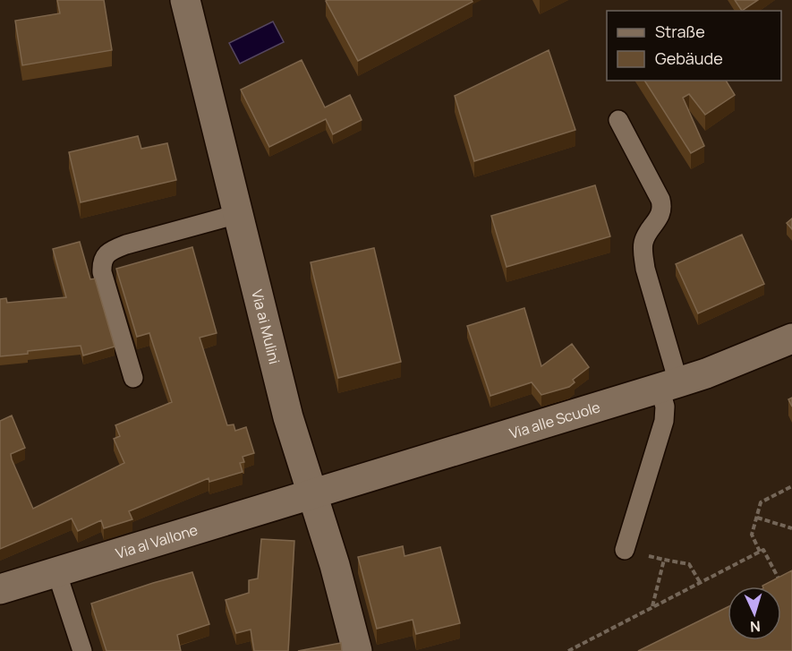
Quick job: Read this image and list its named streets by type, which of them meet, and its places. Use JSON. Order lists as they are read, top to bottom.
{
  "streets": {
    "street": ["Via ai Mulini", "Via alle Scuole", "Via al Vallone"]
  },
  "crossings": [
    ["Via ai Mulini", "Via alle Scuole"],
    ["Via ai Mulini", "Via al Vallone"],
    ["Via alle Scuole", "Via al Vallone"]
  ],
  "legend": ["Straße", "Gebäude"],
  "north": "bottom"
}
